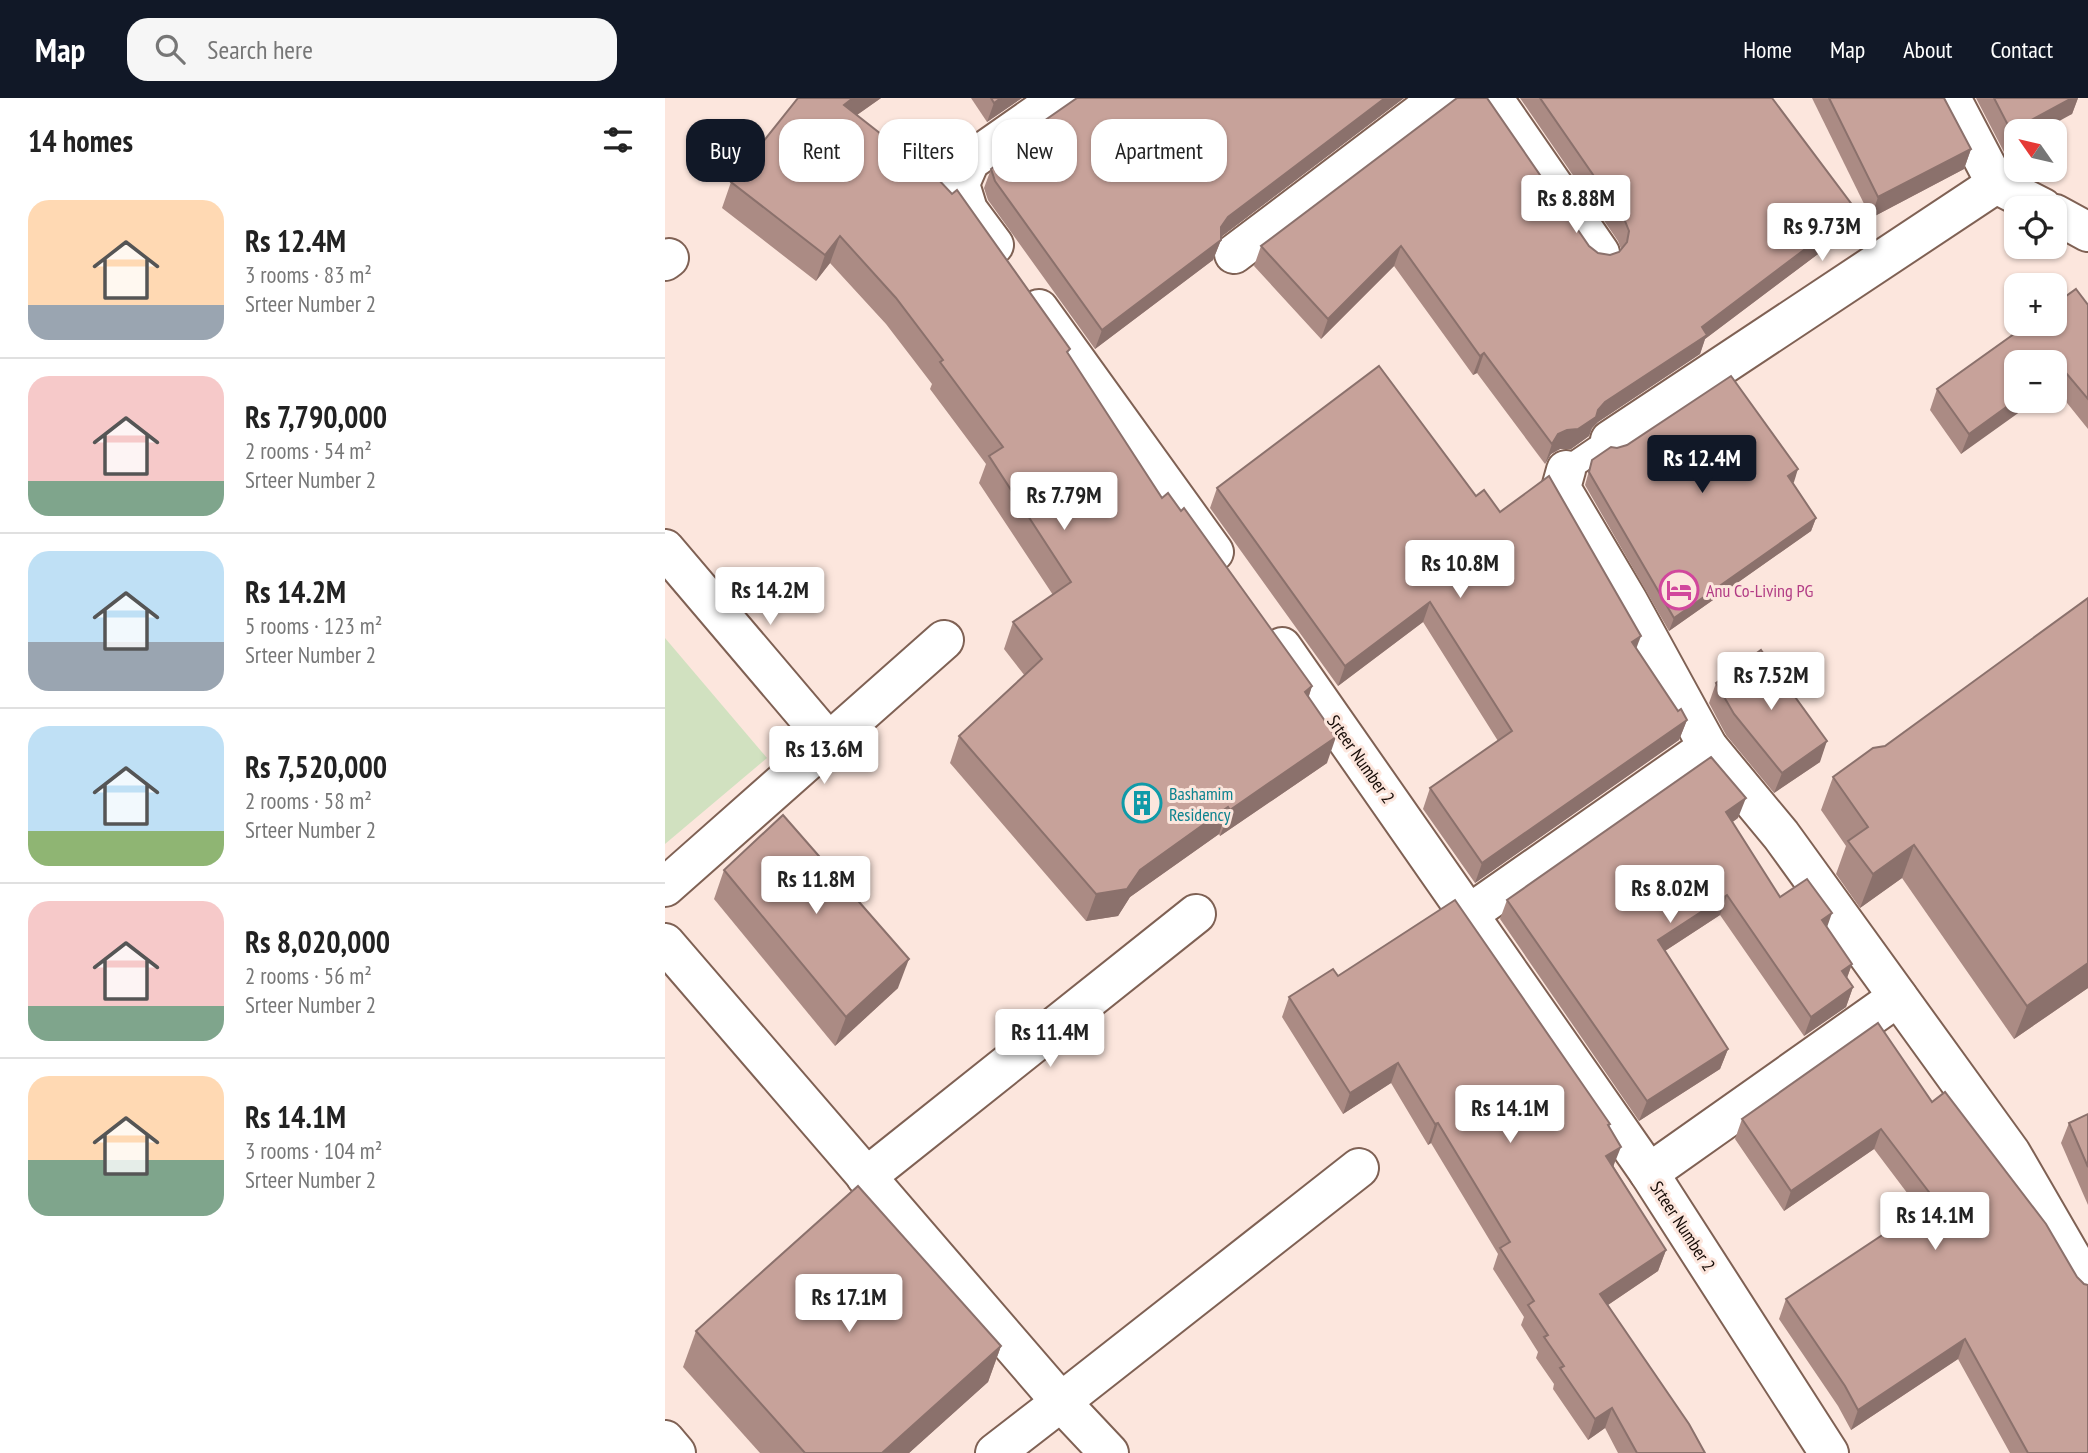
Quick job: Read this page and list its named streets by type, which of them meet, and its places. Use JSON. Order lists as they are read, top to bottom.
{
  "streets": {
    "street": ["Srteer Number 2"]
  },
  "places": {
    "hotel": ["Anu Co-Living PG"],
    "building": ["Bashamim Residency"]
  },
  "north": "top left",
  "page": {
    "header": "Map",
    "search": "Search here",
    "nav": [
      "Home",
      "Map",
      "About",
      "Contact"
    ],
    "heading": "14 homes",
    "map_buttons": ["+", "−"],
    "chip": [
      "Buy",
      "Rent",
      "Filters",
      "New",
      "Apartment"
    ],
    "price": [
      "Rs 8.88M",
      "Rs 9.73M",
      "Rs 12.4M",
      "Rs 7.79M",
      "Rs 10.8M",
      "Rs 14.2M",
      "Rs 7.52M",
      "Rs 13.6M",
      "Rs 11.8M",
      "Rs 8.02M",
      "Rs 11.4M",
      "Rs 14.1M",
      "Rs 14.1M",
      "Rs 17.1M"
    ],
    "list": [
      {
        "name": "Rs 12.4M",
        "note": "3 rooms · 83 m² · Srteer Number 2"
      },
      {
        "name": "Rs 7,790,000",
        "note": "2 rooms · 54 m² · Srteer Number 2"
      },
      {
        "name": "Rs 14.2M",
        "note": "5 rooms · 123 m² · Srteer Number 2"
      },
      {
        "name": "Rs 7,520,000",
        "note": "2 rooms · 58 m² · Srteer Number 2"
      },
      {
        "name": "Rs 8,020,000",
        "note": "2 rooms · 56 m² · Srteer Number 2"
      },
      {
        "name": "Rs 14.1M",
        "note": "3 rooms · 104 m² · Srteer Number 2"
      }
    ]
  }
}
